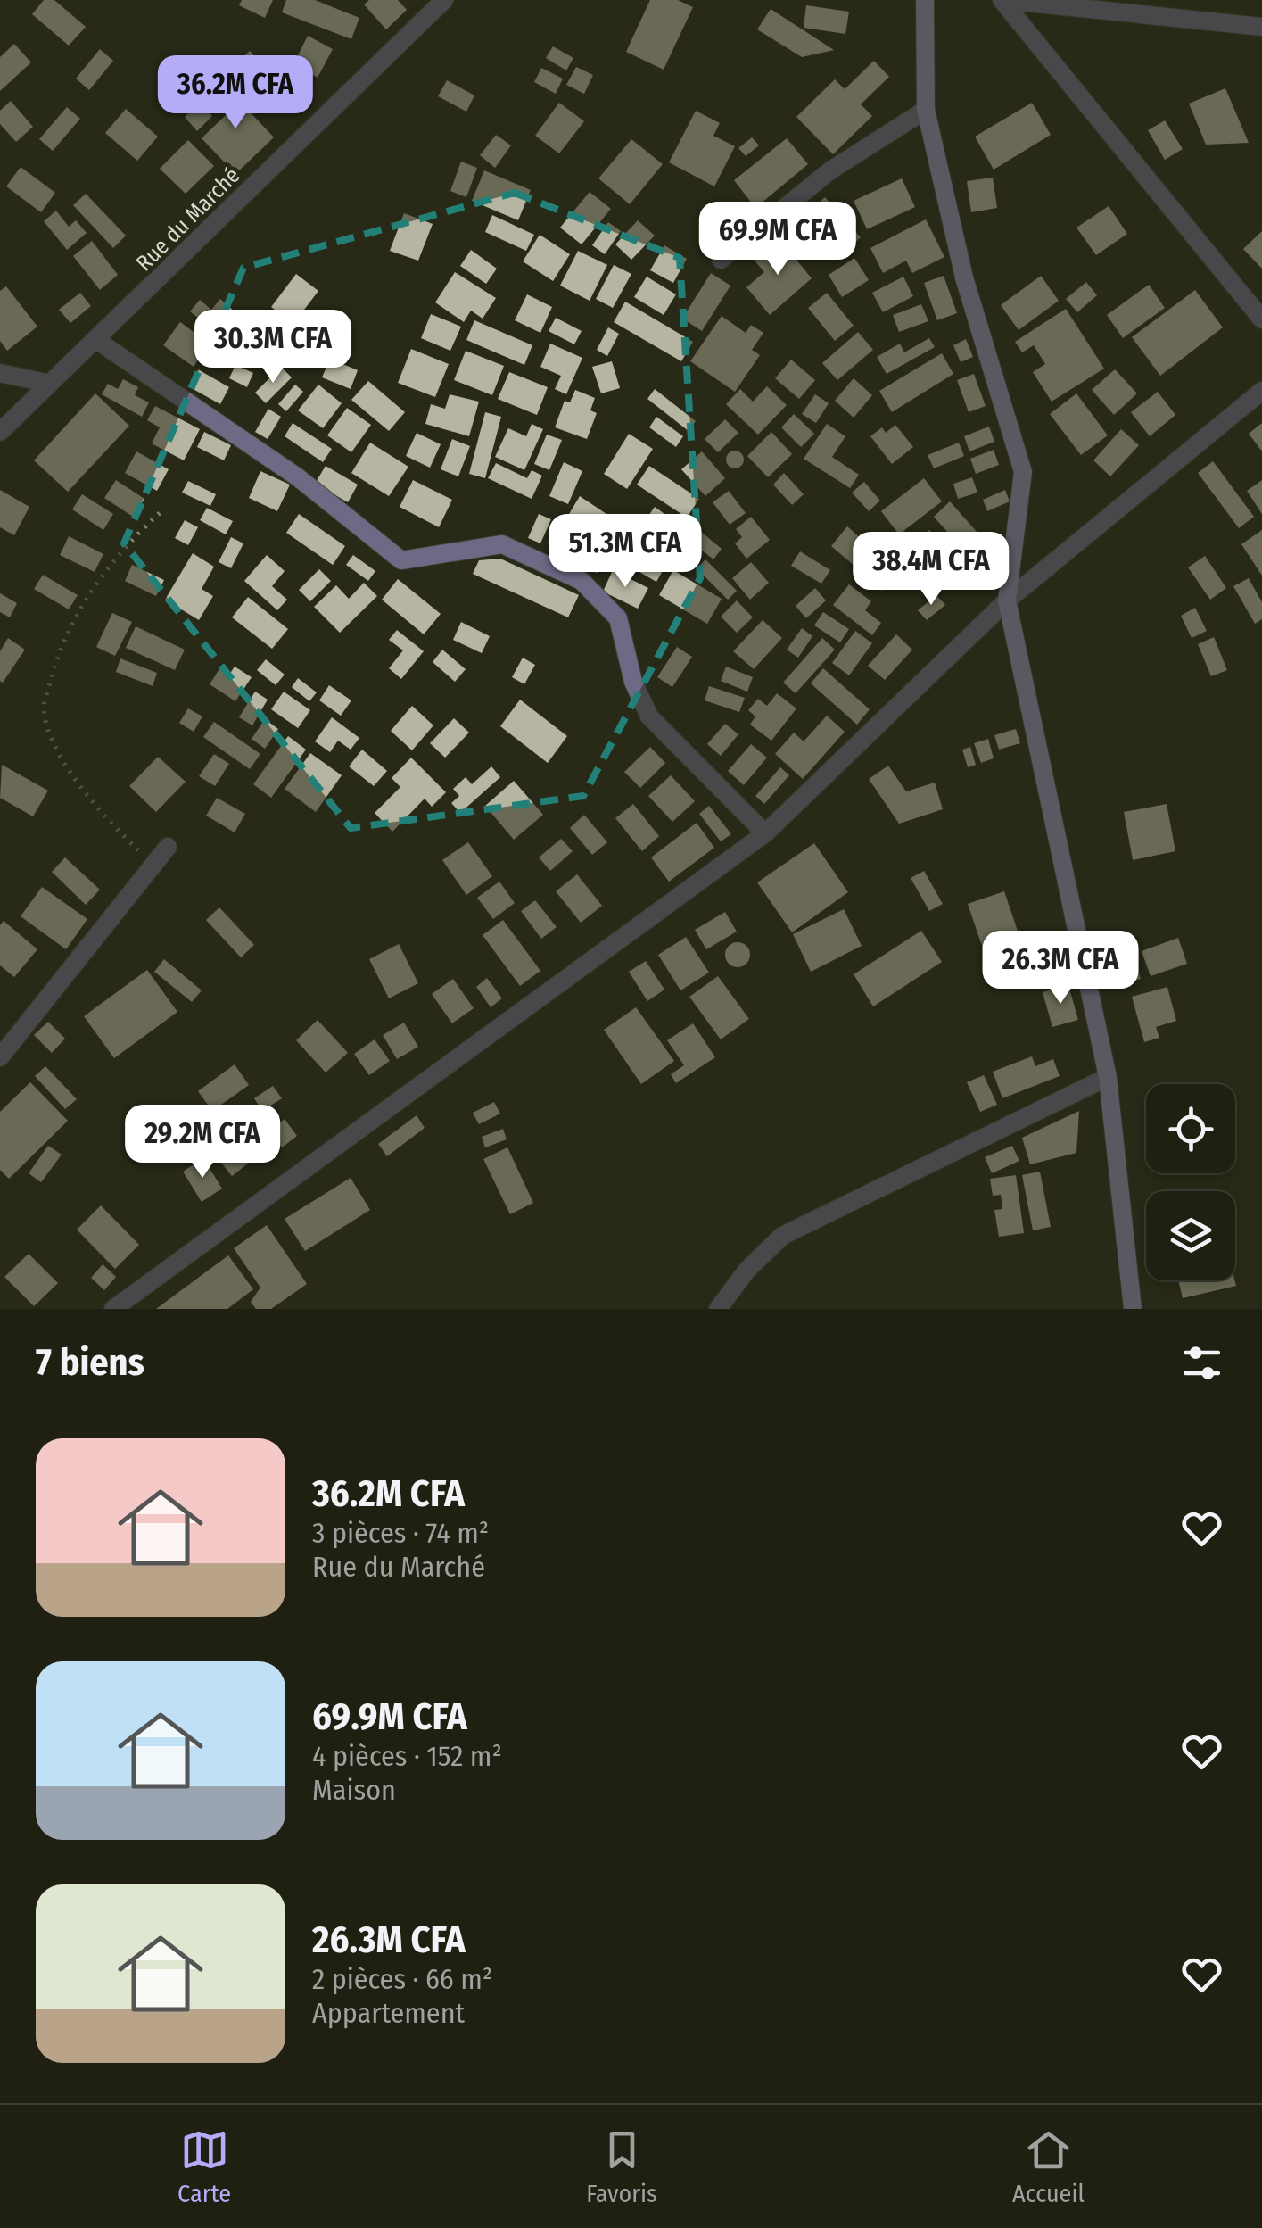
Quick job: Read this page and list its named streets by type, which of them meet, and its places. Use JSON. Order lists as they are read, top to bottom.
{
  "streets": {
    "street": ["Rue du Marché"]
  },
  "page": {
    "price": [
      "36.2M CFA",
      "69.9M CFA",
      "30.3M CFA",
      "51.3M CFA",
      "38.4M CFA",
      "26.3M CFA",
      "29.2M CFA"
    ],
    "heading": "7 biens",
    "list": [
      {
        "name": "36.2M CFA",
        "note": "3 pièces · 74 m² · Rue du Marché"
      },
      {
        "name": "69.9M CFA",
        "note": "4 pièces · 152 m² · Maison"
      },
      {
        "name": "26.3M CFA",
        "note": "2 pièces · 66 m² · Appartement"
      }
    ],
    "tabs": ["Carte", "Favoris", "Accueil"]
  }
}
